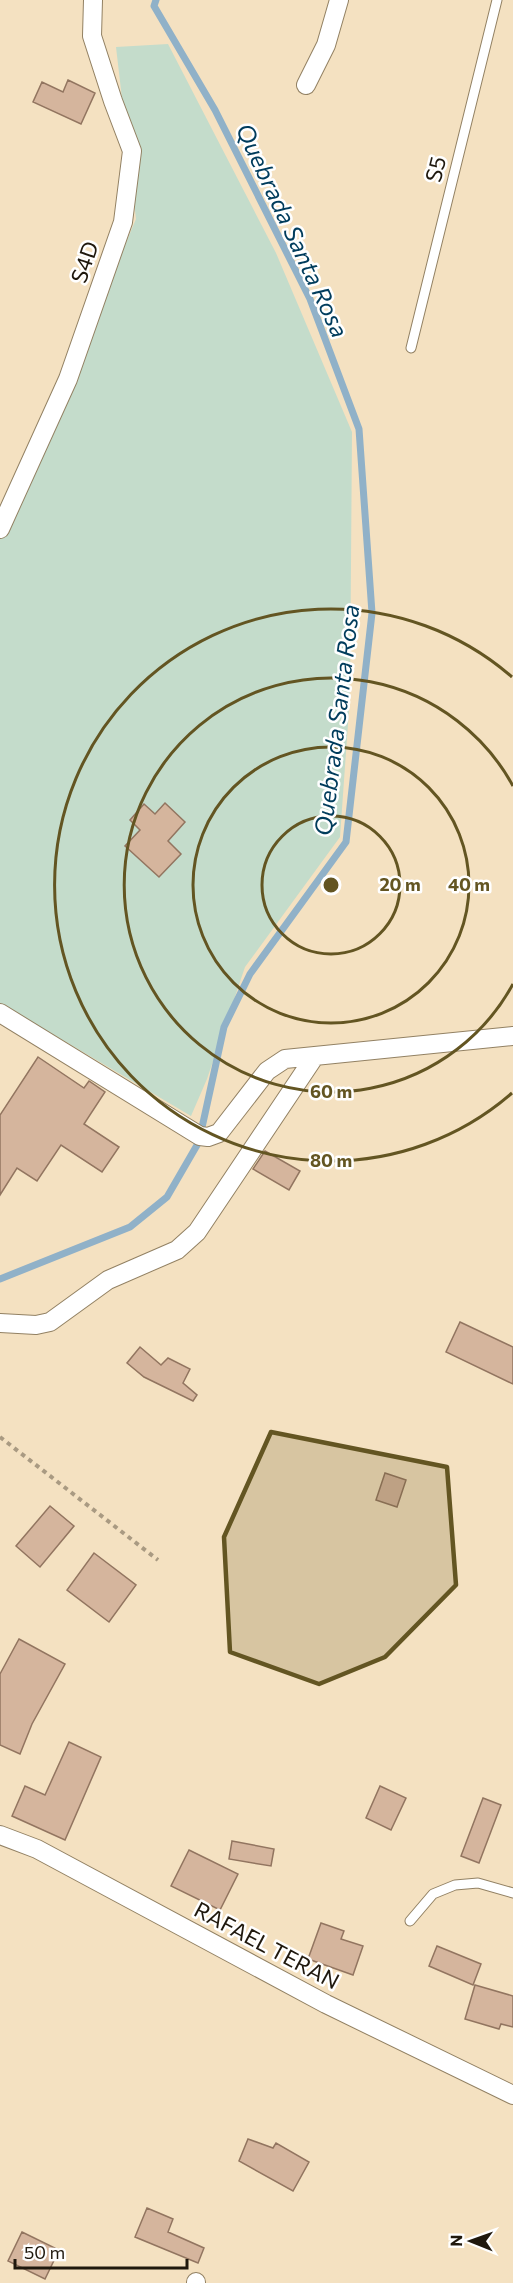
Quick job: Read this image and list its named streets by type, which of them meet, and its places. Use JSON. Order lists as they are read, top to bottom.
{
  "streets": {
    "street": ["S4D", "RAFAEL TERAN"],
    "lane": ["S5"]
  },
  "water": ["Quebrada Santa Rosa"],
  "scale_bar": "50 m",
  "north": "left",
  "rings": [
    "20 m",
    "40 m",
    "60 m",
    "80 m"
  ]
}
